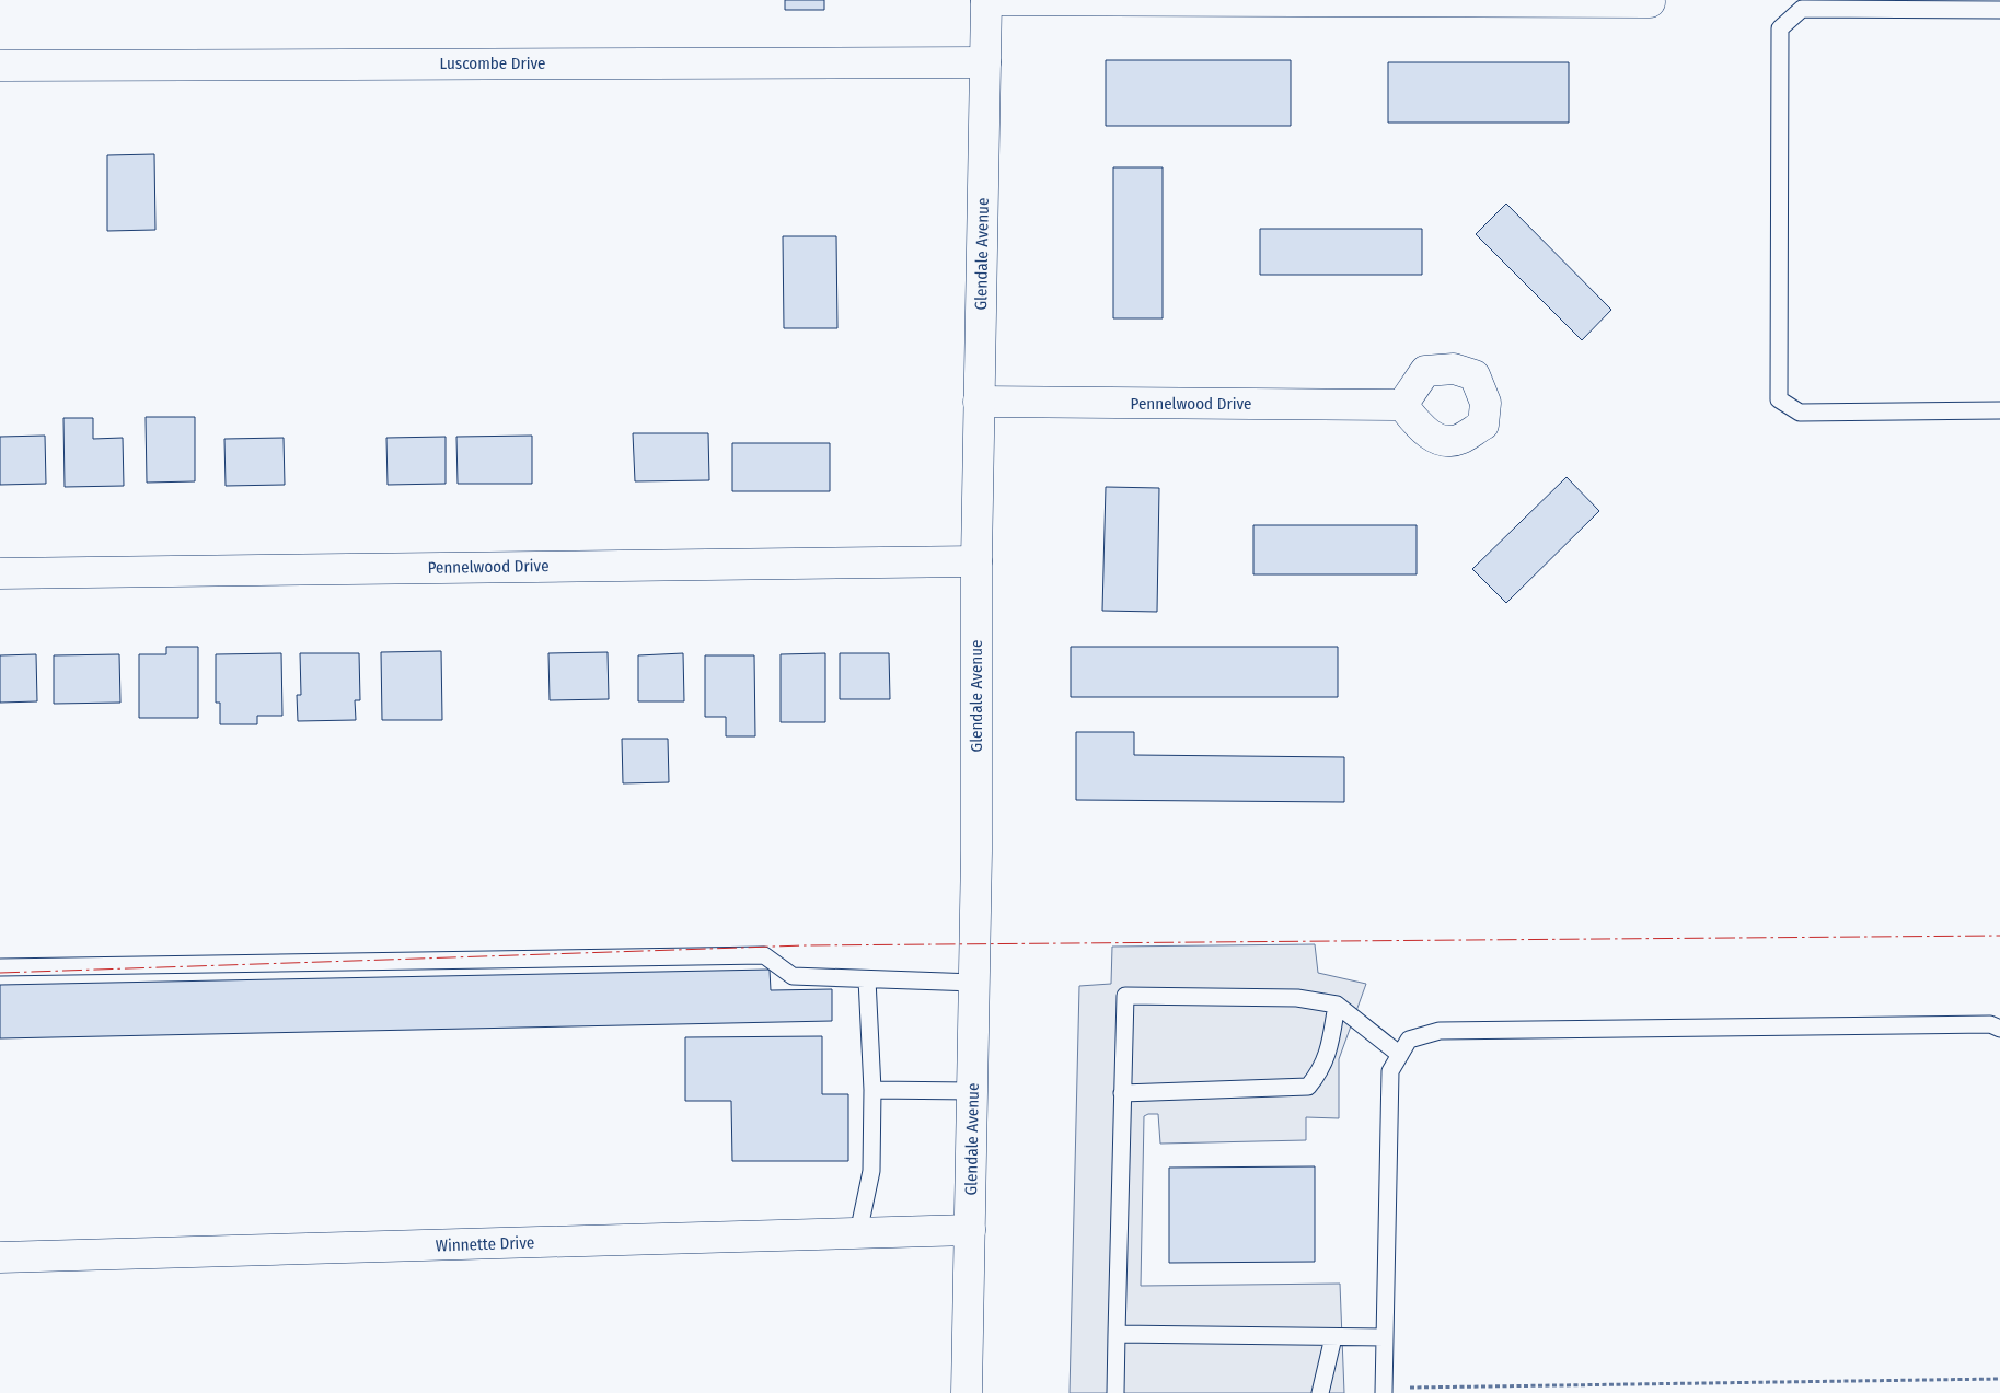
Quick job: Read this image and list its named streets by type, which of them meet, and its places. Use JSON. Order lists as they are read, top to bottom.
{
  "streets": {
    "street": [
      "Luscombe Drive",
      "Glendale Avenue",
      "Pennelwood Drive",
      "Winnette Drive"
    ]
  },
  "crossings": [
    ["Luscombe Drive", "Glendale Avenue"],
    ["Glendale Avenue", "Pennelwood Drive"],
    ["Glendale Avenue", "Winnette Drive"]
  ]
}
